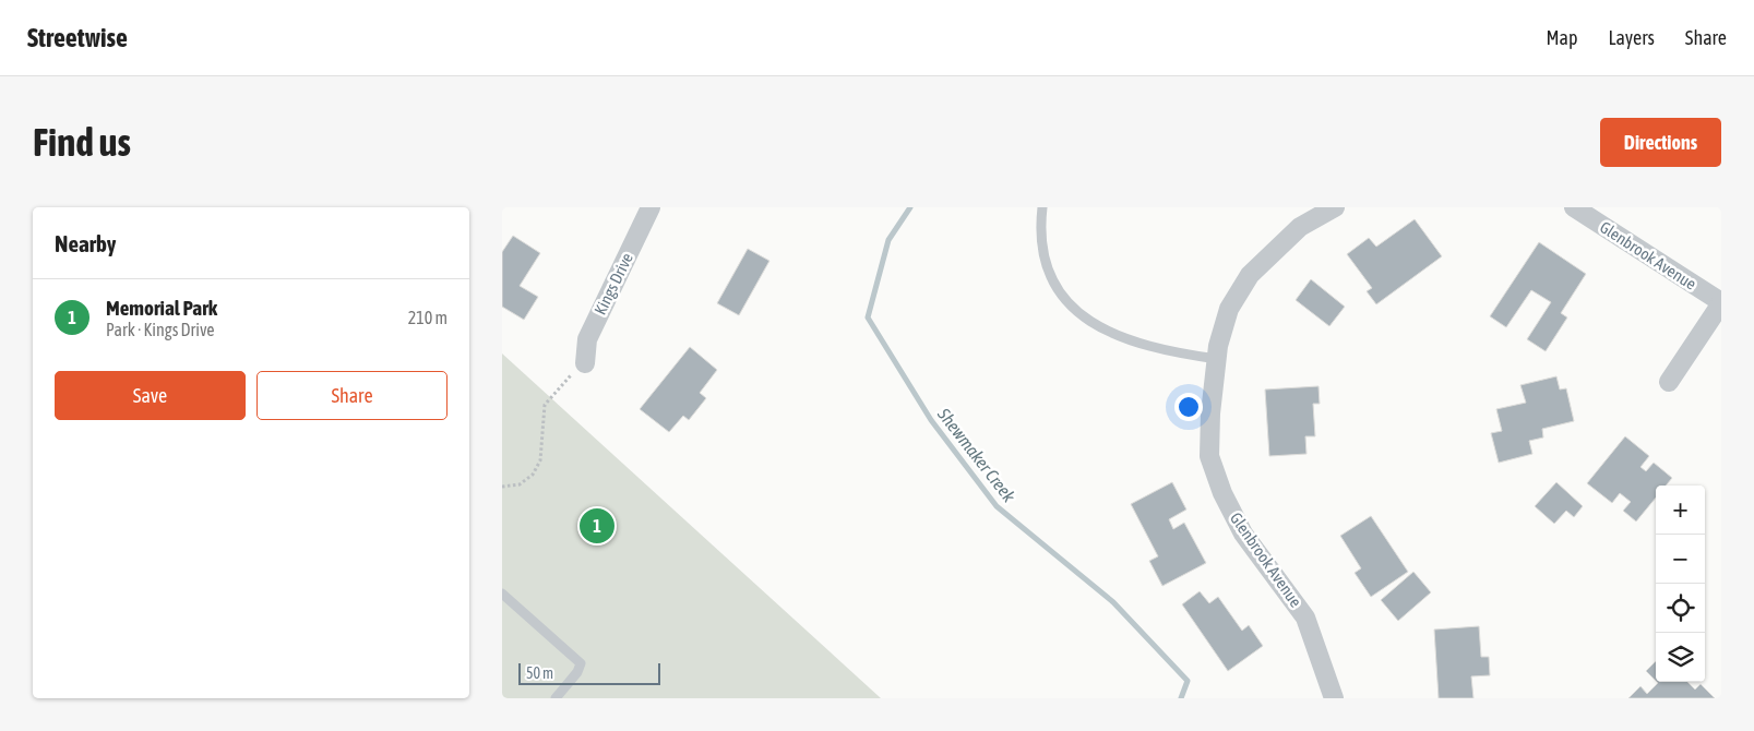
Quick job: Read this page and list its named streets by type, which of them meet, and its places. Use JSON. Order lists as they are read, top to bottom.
{
  "streets": {
    "street": ["Glenbrook Avenue", "Kings Drive"]
  },
  "water": ["Shewmaker Creek"],
  "scale_bar": "50 m",
  "page": {
    "header": "Streetwise",
    "nav": ["Map", "Layers", "Share"],
    "buttons": [
      "Directions",
      ["Save", "Share"]
    ],
    "title": "Find us",
    "heading": "Nearby",
    "list": [
      {
        "mark": "1",
        "name": "Memorial Park",
        "note": "Park · Kings Drive",
        "value": "210 m"
      }
    ],
    "map_buttons": ["+", "−"],
    "pins": "1",
    "scale": "50 m"
  }
}
